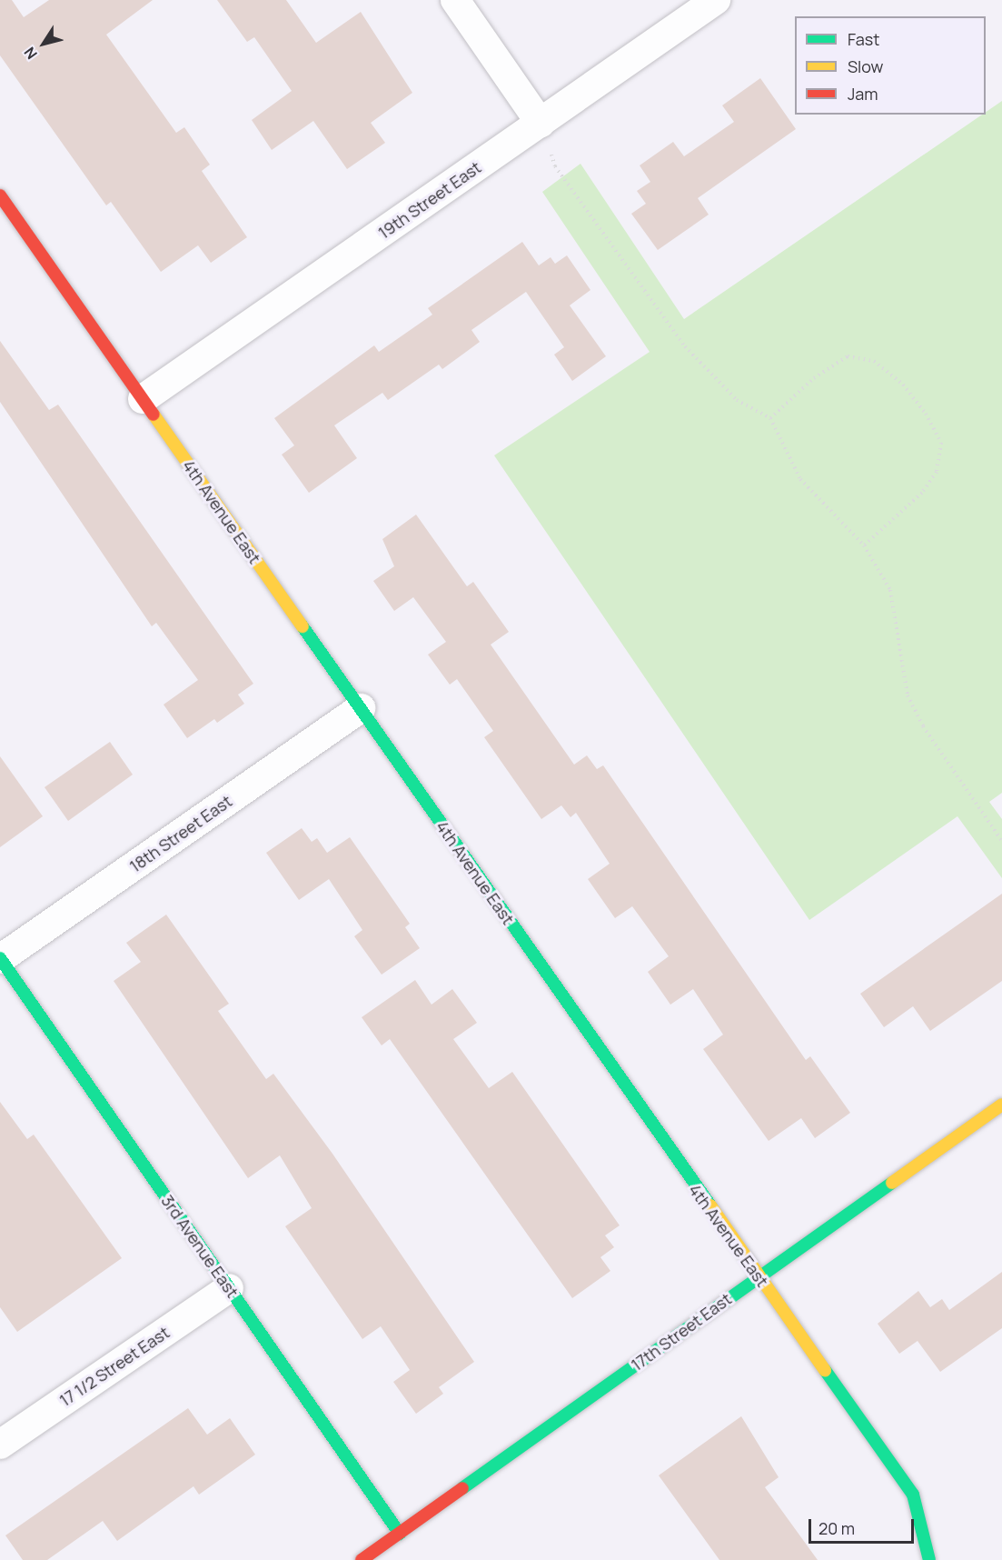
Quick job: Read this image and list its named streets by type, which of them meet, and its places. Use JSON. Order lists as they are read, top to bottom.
{
  "streets": {
    "street": [
      "19th Street East",
      "4th Avenue East",
      "18th Street East",
      "3rd Avenue East",
      "17th Street East",
      "17 1/2 Street East"
    ]
  },
  "crossings": [
    ["19th Street East", "4th Avenue East"],
    ["4th Avenue East", "18th Street East"],
    ["4th Avenue East", "17th Street East"],
    ["18th Street East", "3rd Avenue East"],
    ["3rd Avenue East", "17th Street East"],
    ["3rd Avenue East", "17 1/2 Street East"]
  ],
  "legend": ["Fast", "Slow", "Jam"],
  "scale_bar": "20 m",
  "north": "bottom left"
}
